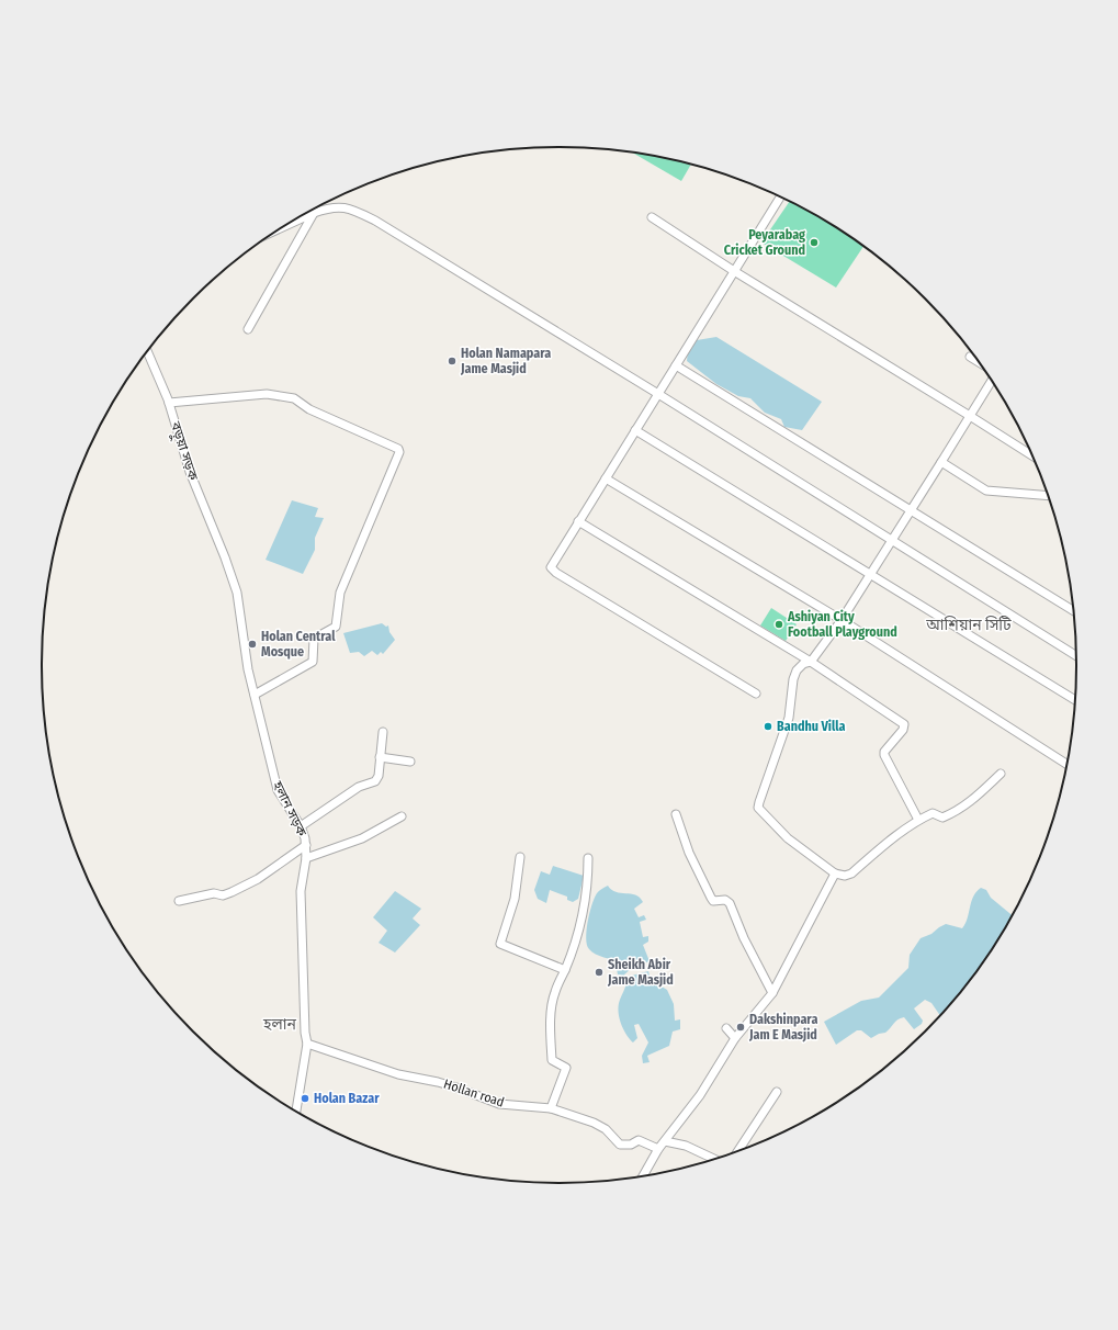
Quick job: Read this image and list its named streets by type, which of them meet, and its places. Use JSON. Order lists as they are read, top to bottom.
{
  "streets": {
    "street": ["বড়ুয়া সড়ক", "হলান সড়ক", "Hollan road"]
  },
  "crossings": [
    ["বড়ুয়া সড়ক", "হলান সড়ক"],
    ["হলান সড়ক", "Hollan road"]
  ],
  "districts": ["আশিয়ান সিটি", "হলান"],
  "places": [
    "Peyarabag Cricket Ground",
    "Holan Namapara Jame Masjid",
    "Ashiyan City Football Playground",
    "Holan Central Mosque",
    "Bandhu Villa",
    "Sheikh Abir Jame Masjid",
    "Dakshinpara Jam E Masjid",
    "Holan Bazar"
  ]
}
